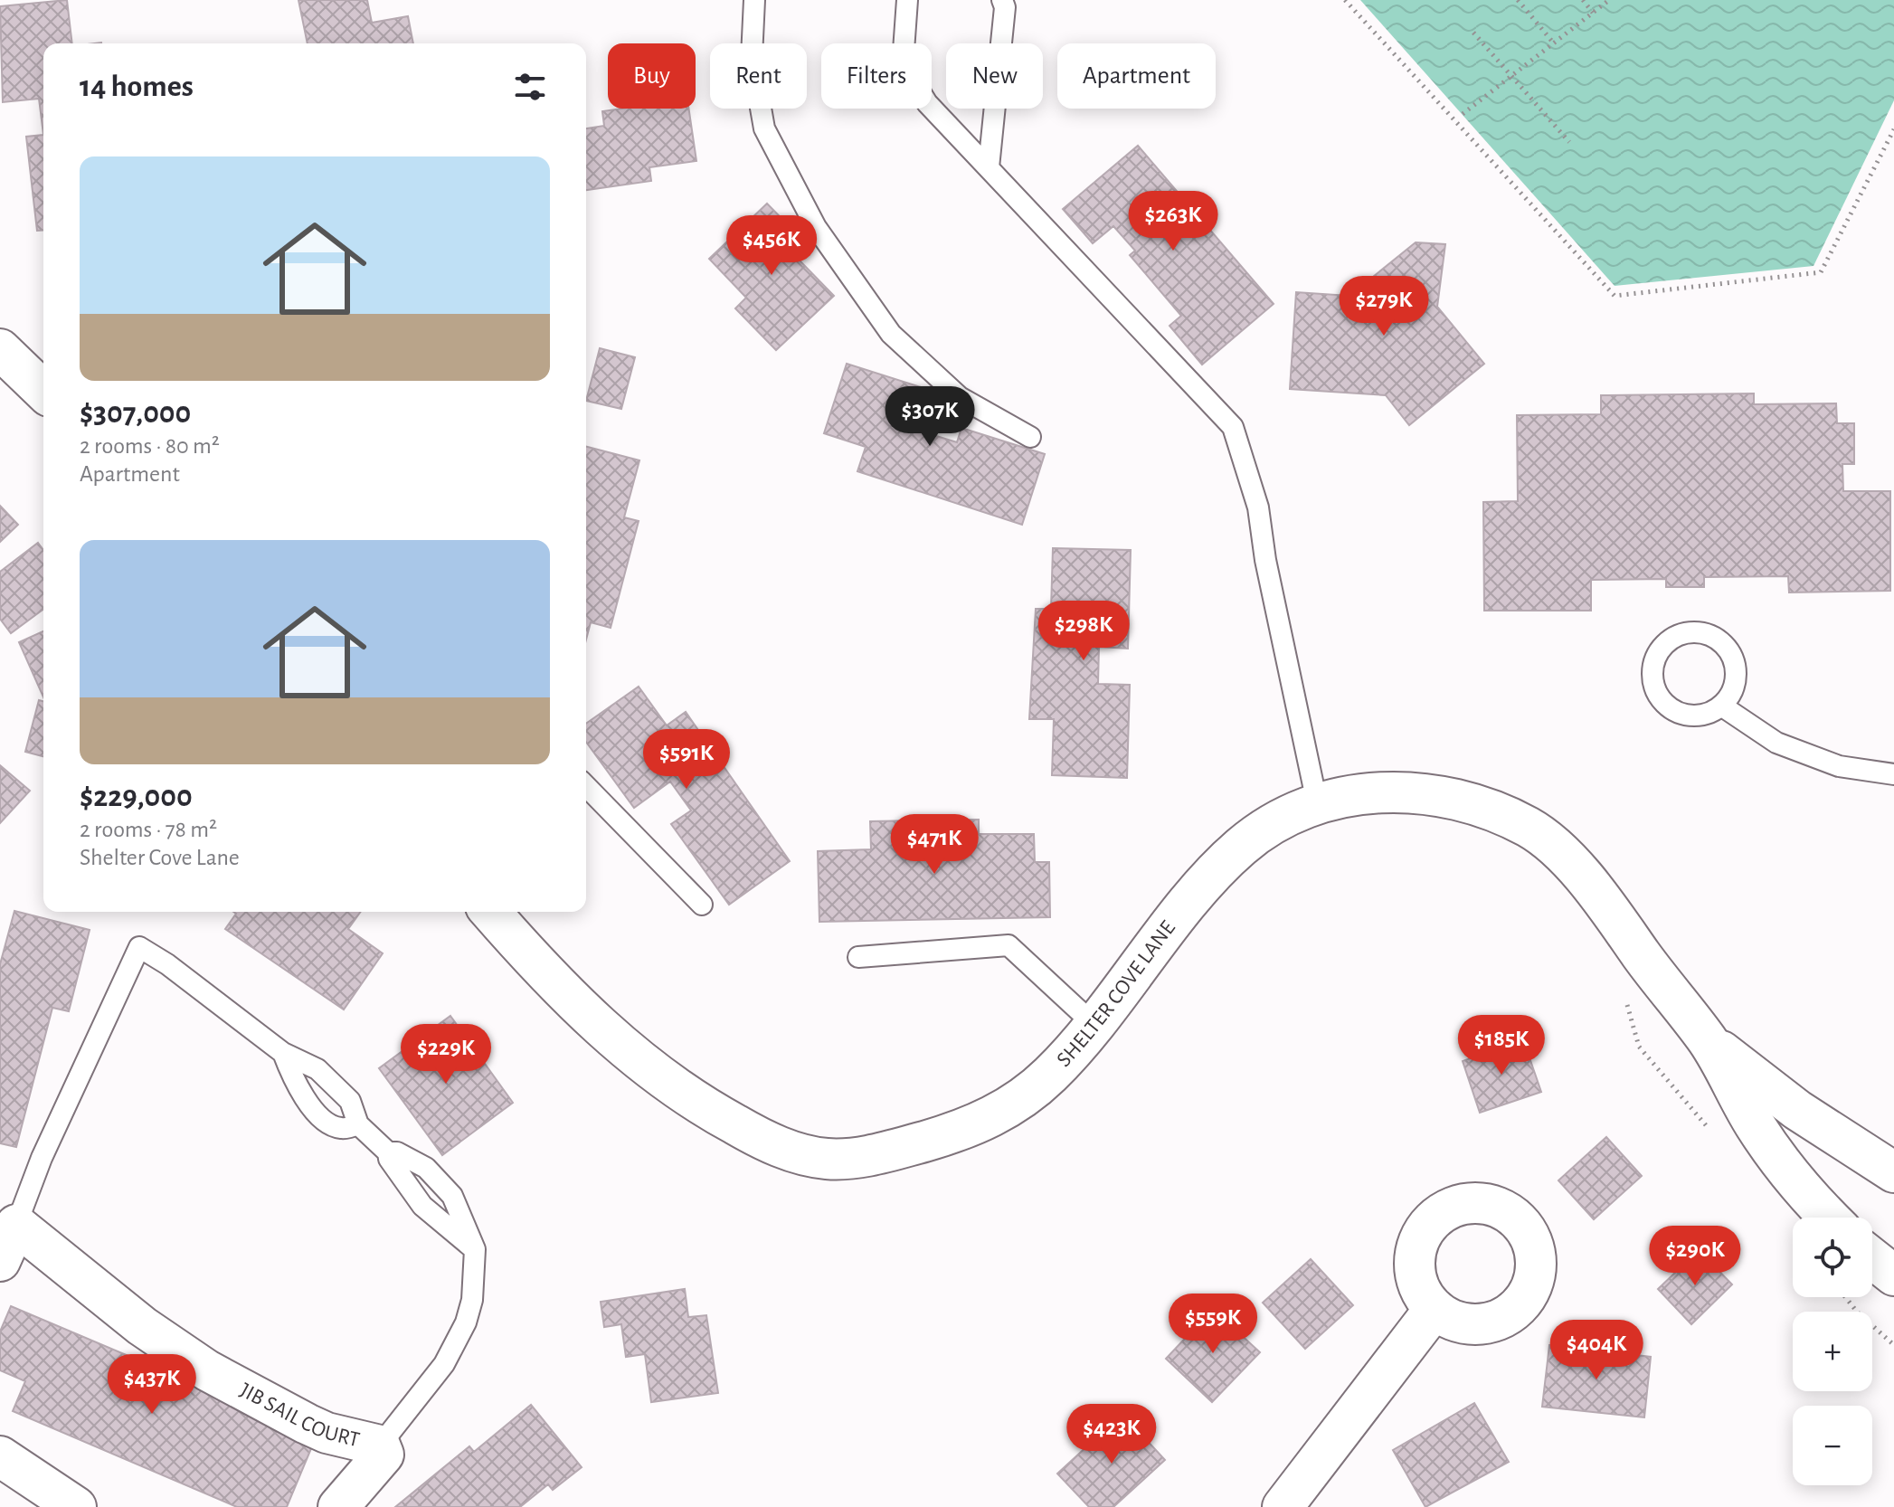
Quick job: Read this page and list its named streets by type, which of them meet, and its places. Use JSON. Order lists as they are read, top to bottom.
{
  "streets": {
    "street": ["SHELTER COVE LANE", "JIB SAIL COURT"]
  },
  "page": {
    "chip": [
      "Buy",
      "Rent",
      "Filters",
      "New",
      "Apartment"
    ],
    "heading": "14 homes",
    "list": [
      {
        "name": "$307,000",
        "note": "2 rooms · 80 m² · Apartment"
      },
      {
        "name": "$229,000",
        "note": "2 rooms · 78 m² · Shelter Cove Lane"
      }
    ],
    "price": [
      "$263K",
      "$456K",
      "$279K",
      "$307K",
      "$298K",
      "$591K",
      "$471K",
      "$185K",
      "$229K",
      "$290K",
      "$559K",
      "$404K",
      "$437K",
      "$423K"
    ],
    "map_buttons": ["+", "−"]
  }
}
